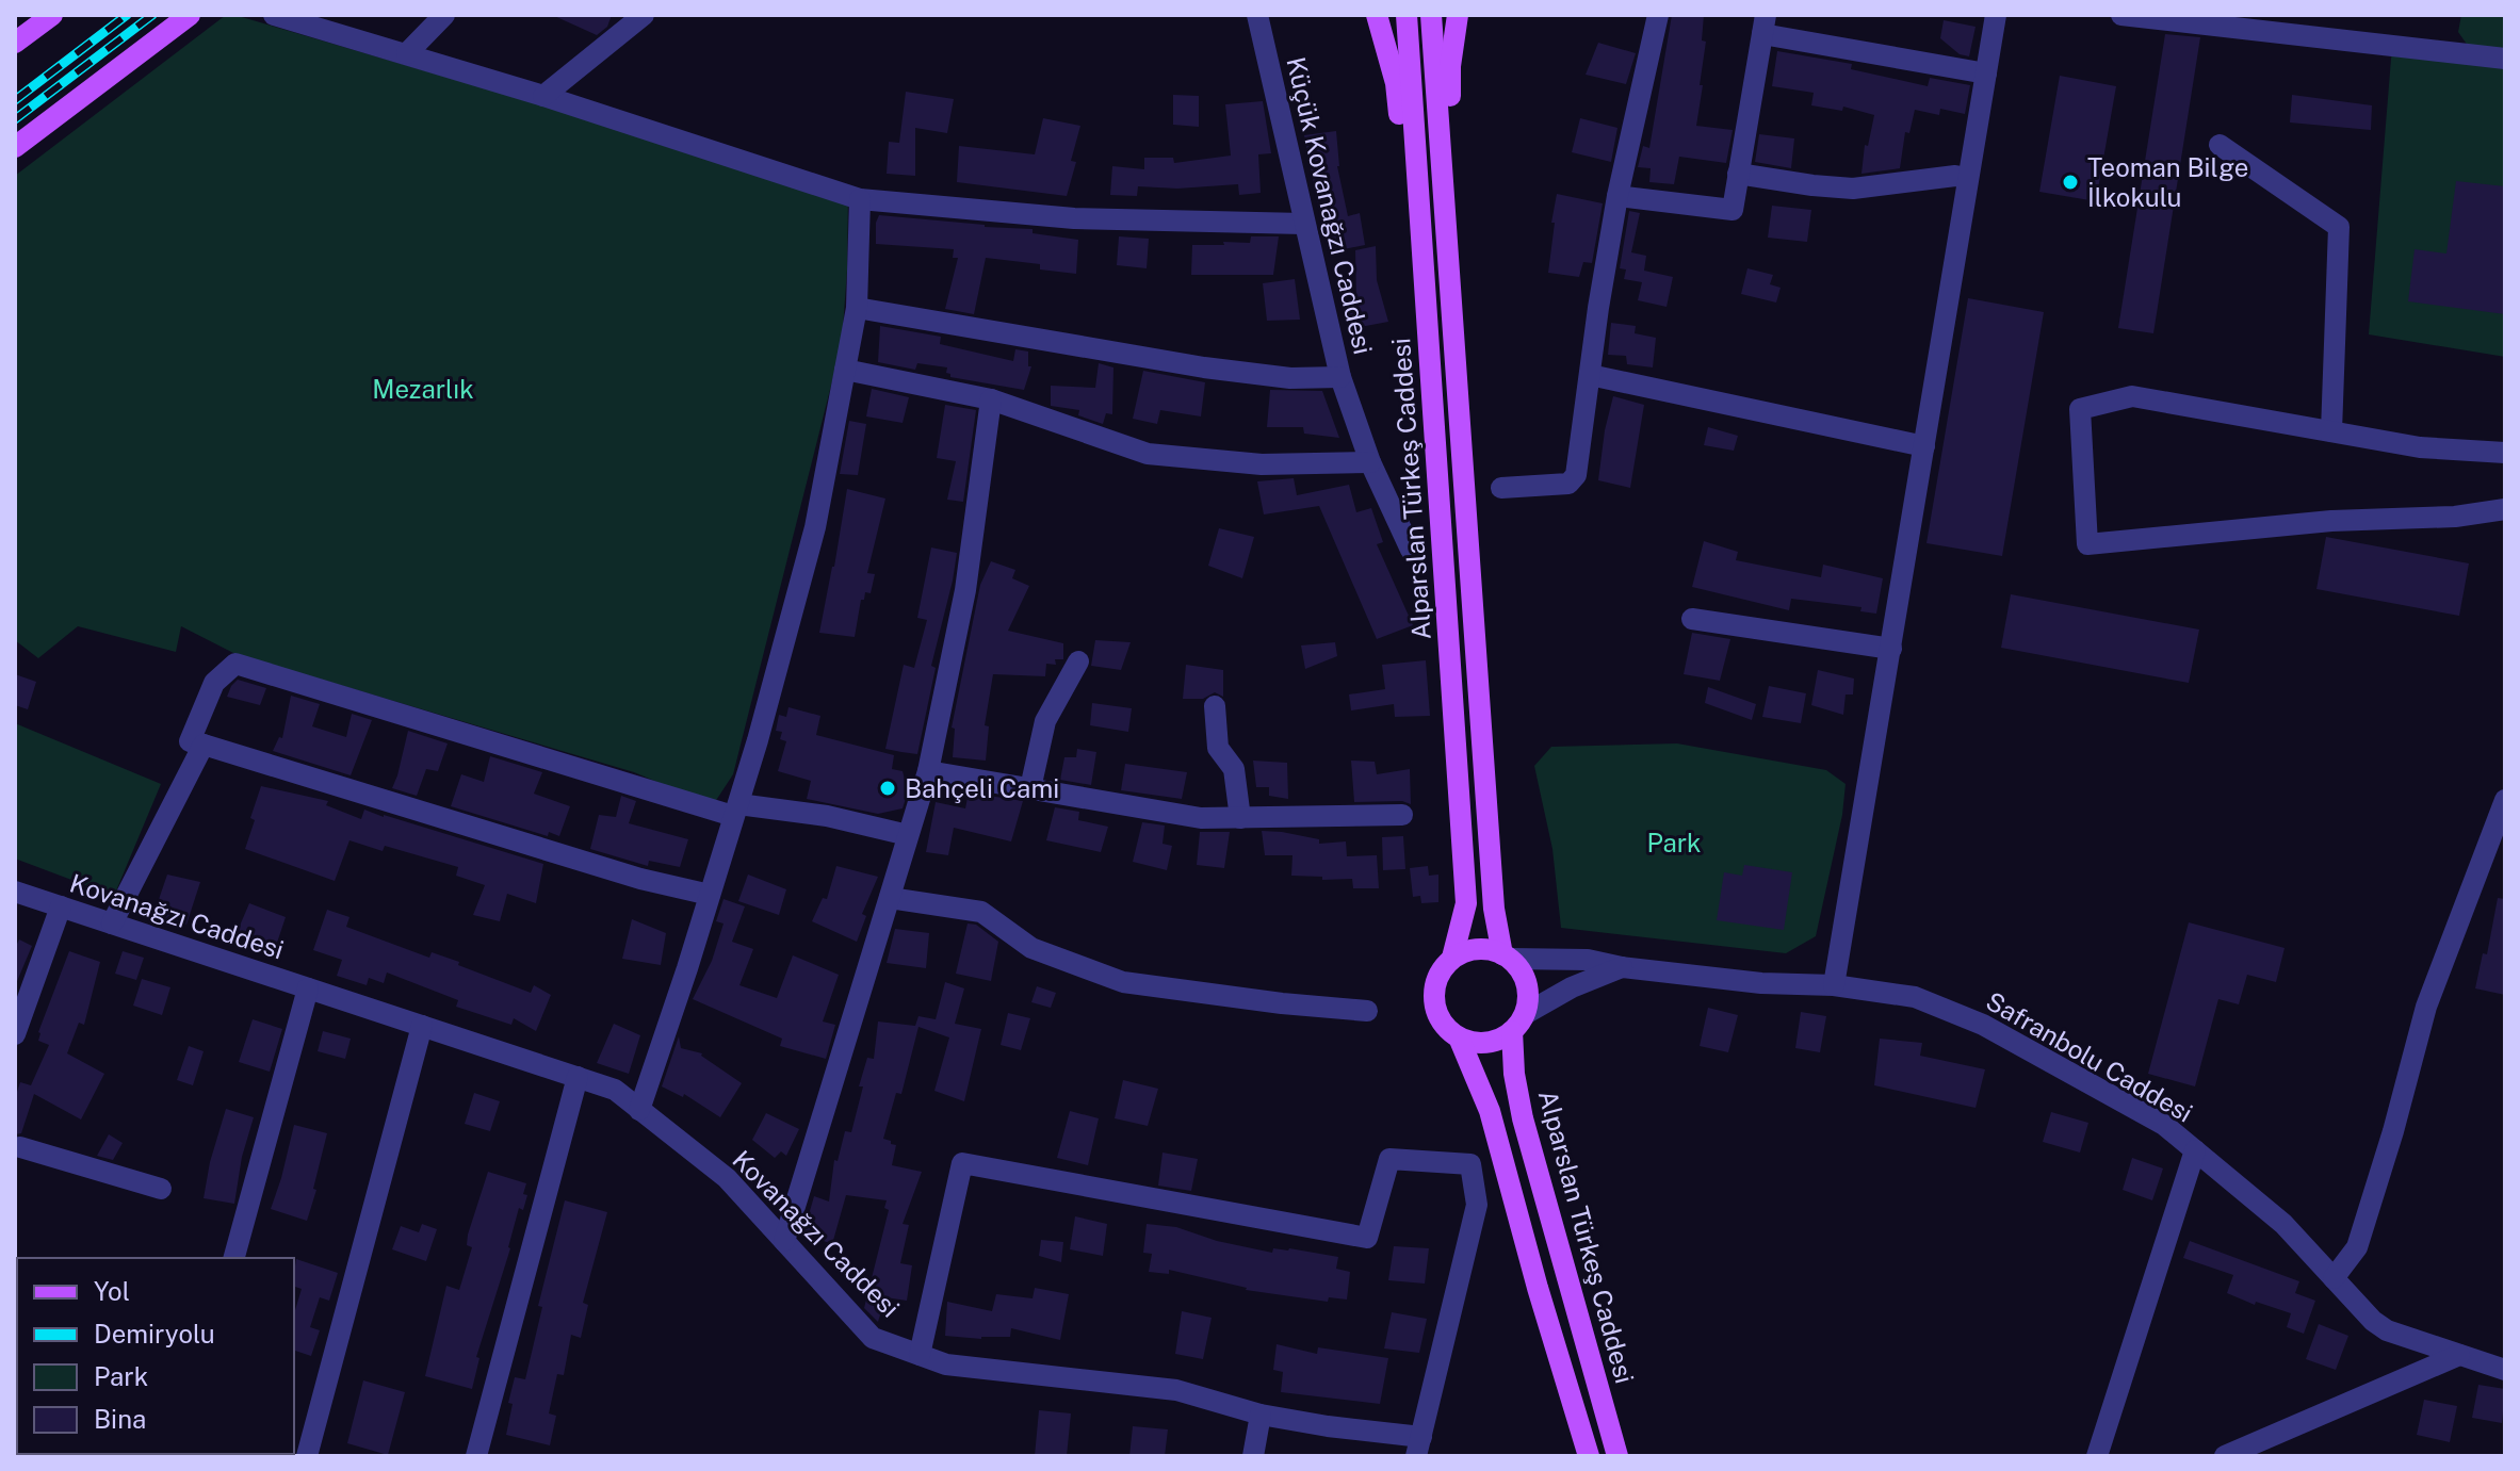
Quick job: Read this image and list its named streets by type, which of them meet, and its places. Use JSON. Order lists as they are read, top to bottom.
{
  "streets": {
    "main road": ["Alparslan Türkeş Caddesi"],
    "street": ["Küçük Kovanağzı Caddesi", "Kovanağzı Caddesi", "Safranbolu Caddesi"]
  },
  "crossings": [
    ["Alparslan Türkeş Caddesi", "Safranbolu Caddesi"]
  ],
  "parks": ["Mezarlık", "Park"],
  "places": ["Teoman Bilge İlkokulu", "Bahçeli Cami"],
  "legend": [
    "Yol",
    "Demiryolu",
    "Park",
    "Bina"
  ]
}
